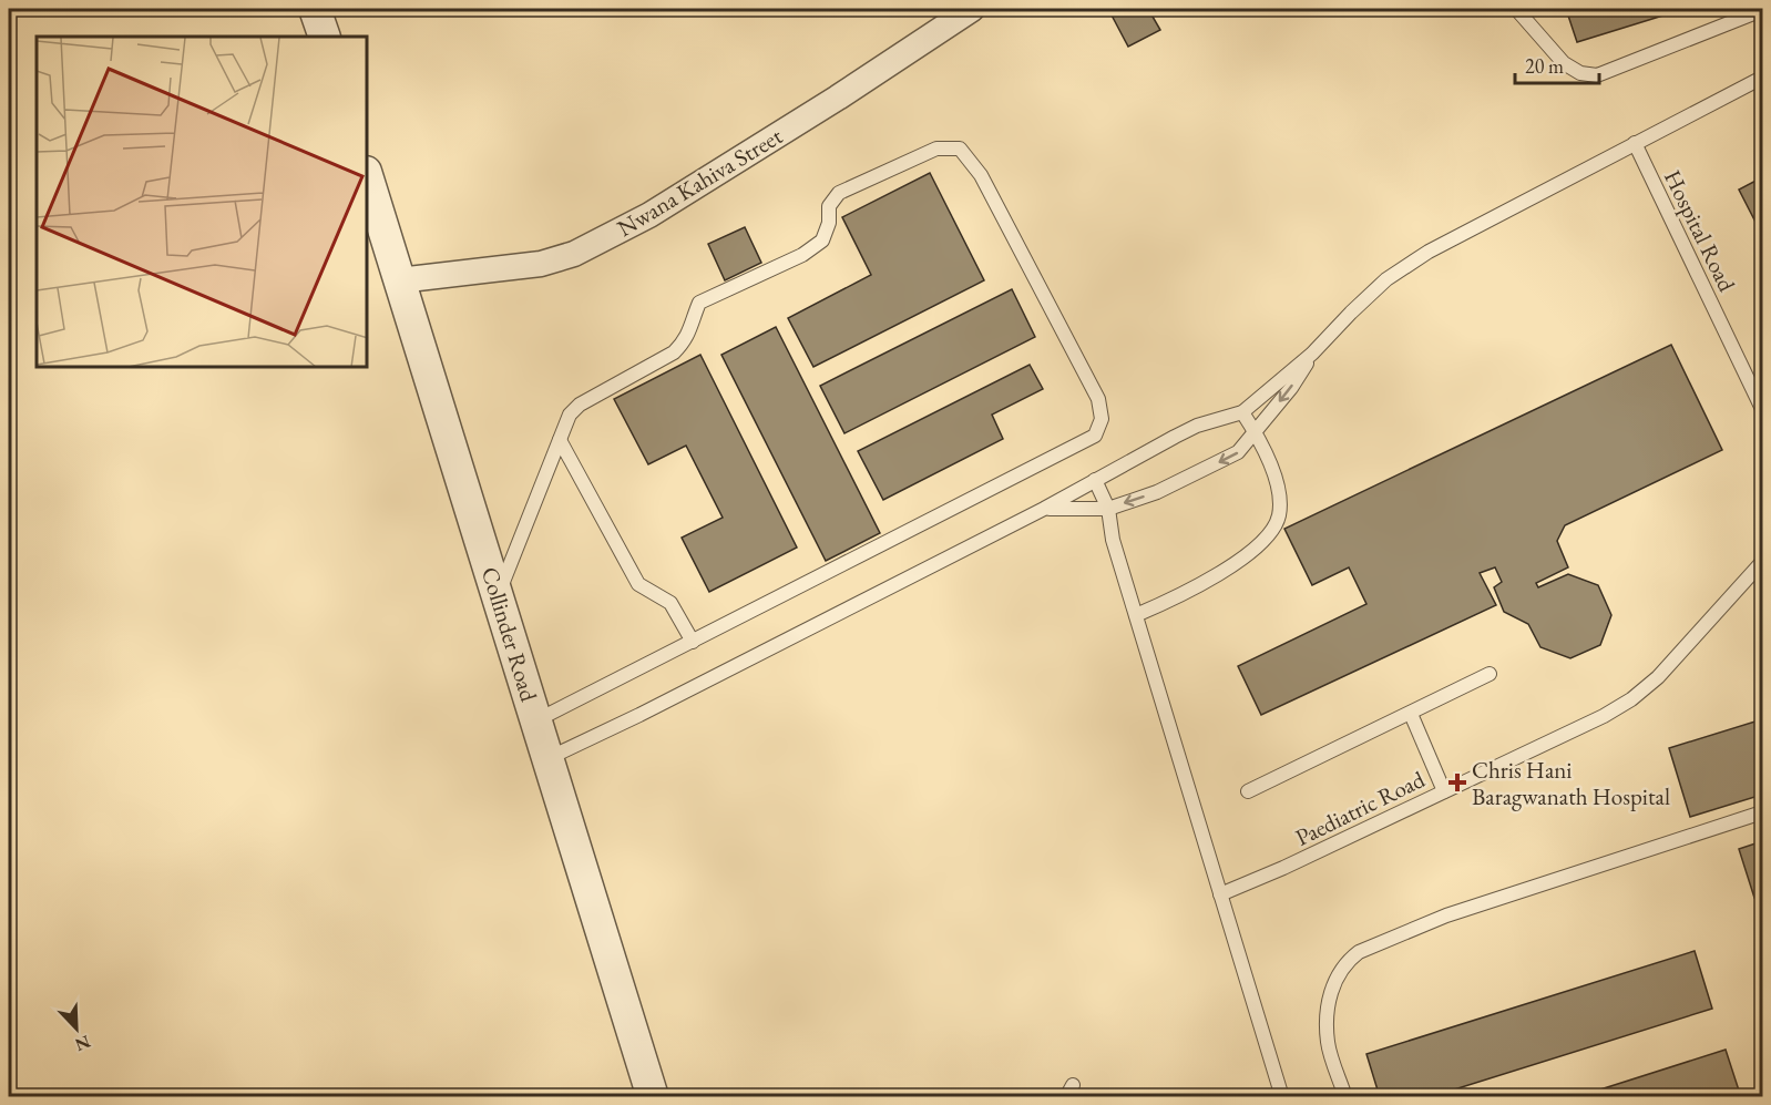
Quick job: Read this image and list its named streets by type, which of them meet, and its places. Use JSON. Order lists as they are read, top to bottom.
{
  "streets": {
    "street": ["Nwana Kahiva Street", "Collinder Road"],
    "lane": ["Hospital Road", "Paediatric Road"]
  },
  "crossings": [
    ["Nwana Kahiva Street", "Collinder Road"]
  ],
  "places": {
    "health": ["Chris Hani Baragwanath Hospital"]
  },
  "scale_bar": "20 m",
  "north": "bottom right"
}
